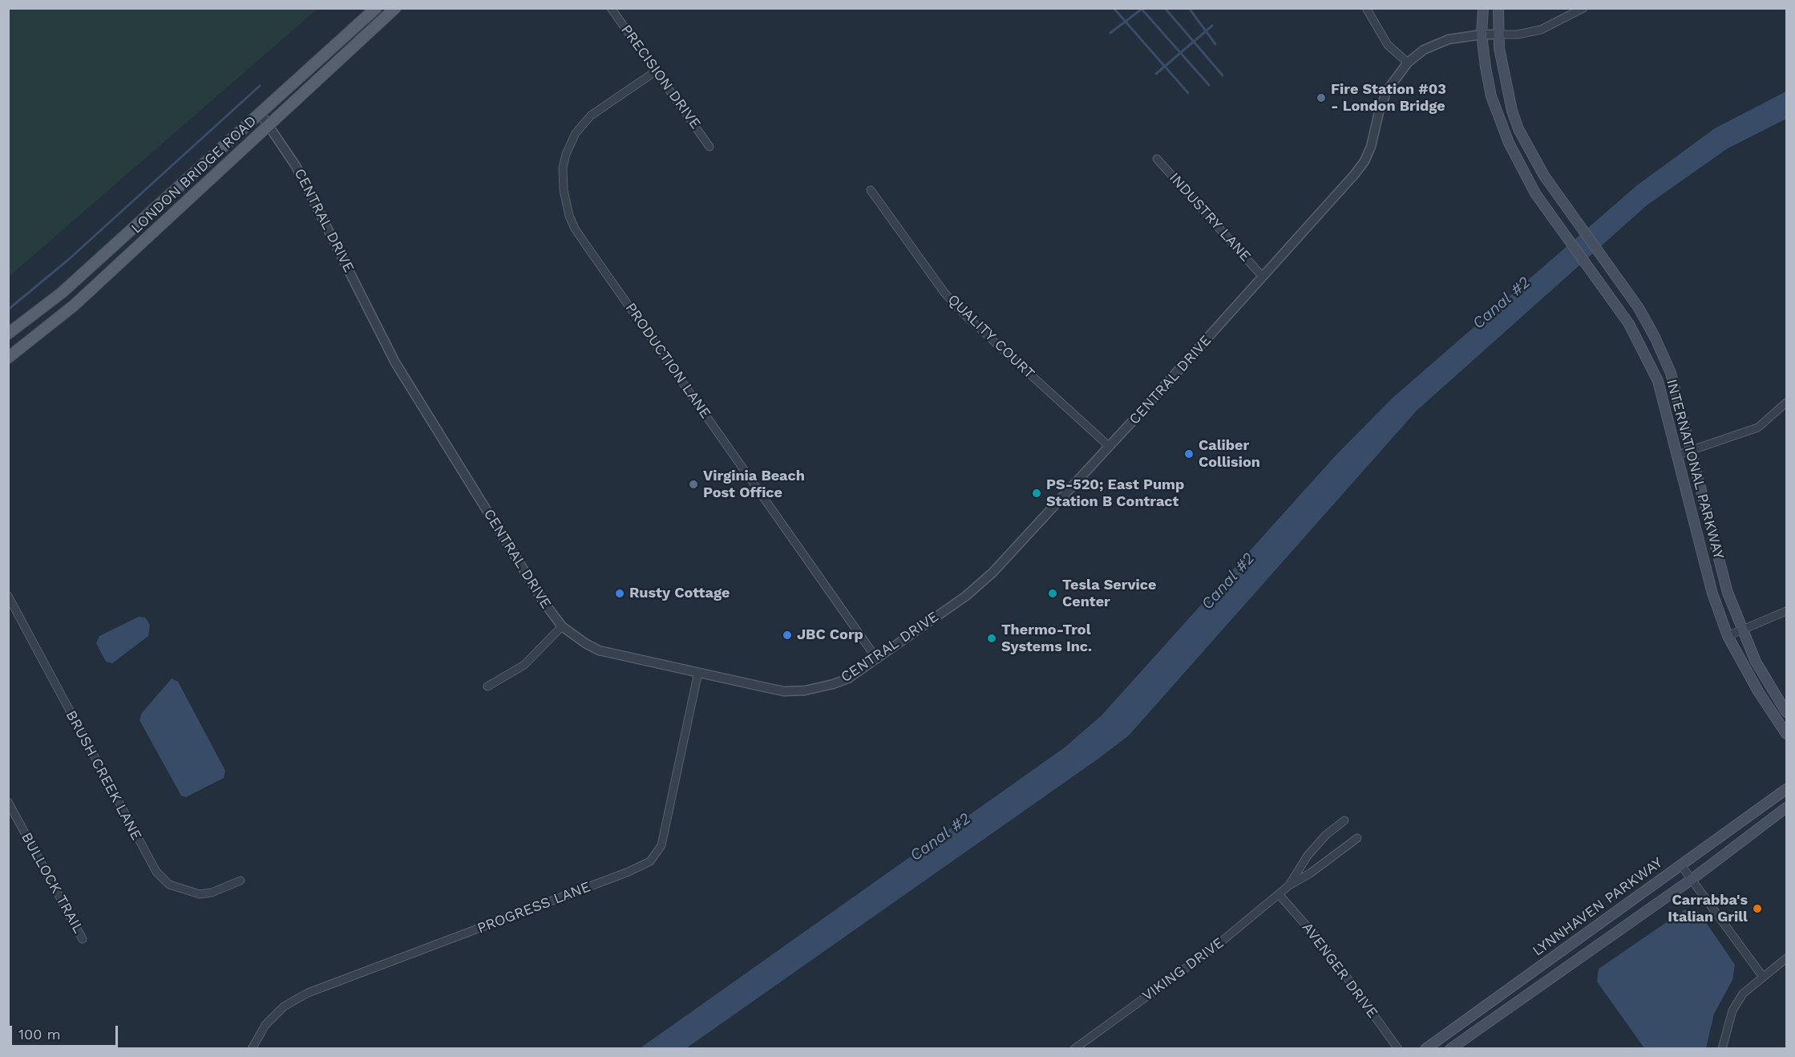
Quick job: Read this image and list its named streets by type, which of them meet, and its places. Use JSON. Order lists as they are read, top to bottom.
{
  "streets": {
    "main road": ["LONDON BRIDGE ROAD", "INTERNATIONAL PARKWAY", "LYNNHAVEN PARKWAY"],
    "street": [
      "PRECISION DRIVE",
      "INDUSTRY LANE",
      "CENTRAL DRIVE",
      "QUALITY COURT",
      "PRODUCTION LANE",
      "BRUSH CREEK LANE",
      "BULLOCK TRAIL",
      "PROGRESS LANE",
      "VIKING DRIVE",
      "AVENGER DRIVE"
    ]
  },
  "crossings": [
    ["PRECISION DRIVE", "PRODUCTION LANE"],
    ["LONDON BRIDGE ROAD", "CENTRAL DRIVE"],
    ["INDUSTRY LANE", "CENTRAL DRIVE"],
    ["CENTRAL DRIVE", "QUALITY COURT"],
    ["CENTRAL DRIVE", "PRODUCTION LANE"],
    ["CENTRAL DRIVE", "INTERNATIONAL PARKWAY"],
    ["CENTRAL DRIVE", "PROGRESS LANE"],
    ["VIKING DRIVE", "AVENGER DRIVE"]
  ],
  "water": ["Canal #2"],
  "places": [
    "Fire Station #03 - London Bridge",
    "Caliber Collision",
    "Virginia Beach Post Office",
    "PS-520; East Pump Station B Contract",
    "Rusty Cottage",
    "Tesla Service Center",
    "JBC Corp",
    "Thermo-Trol Systems Inc.",
    "Carrabba's Italian Grill"
  ],
  "scale_bar": "100 m"
}
